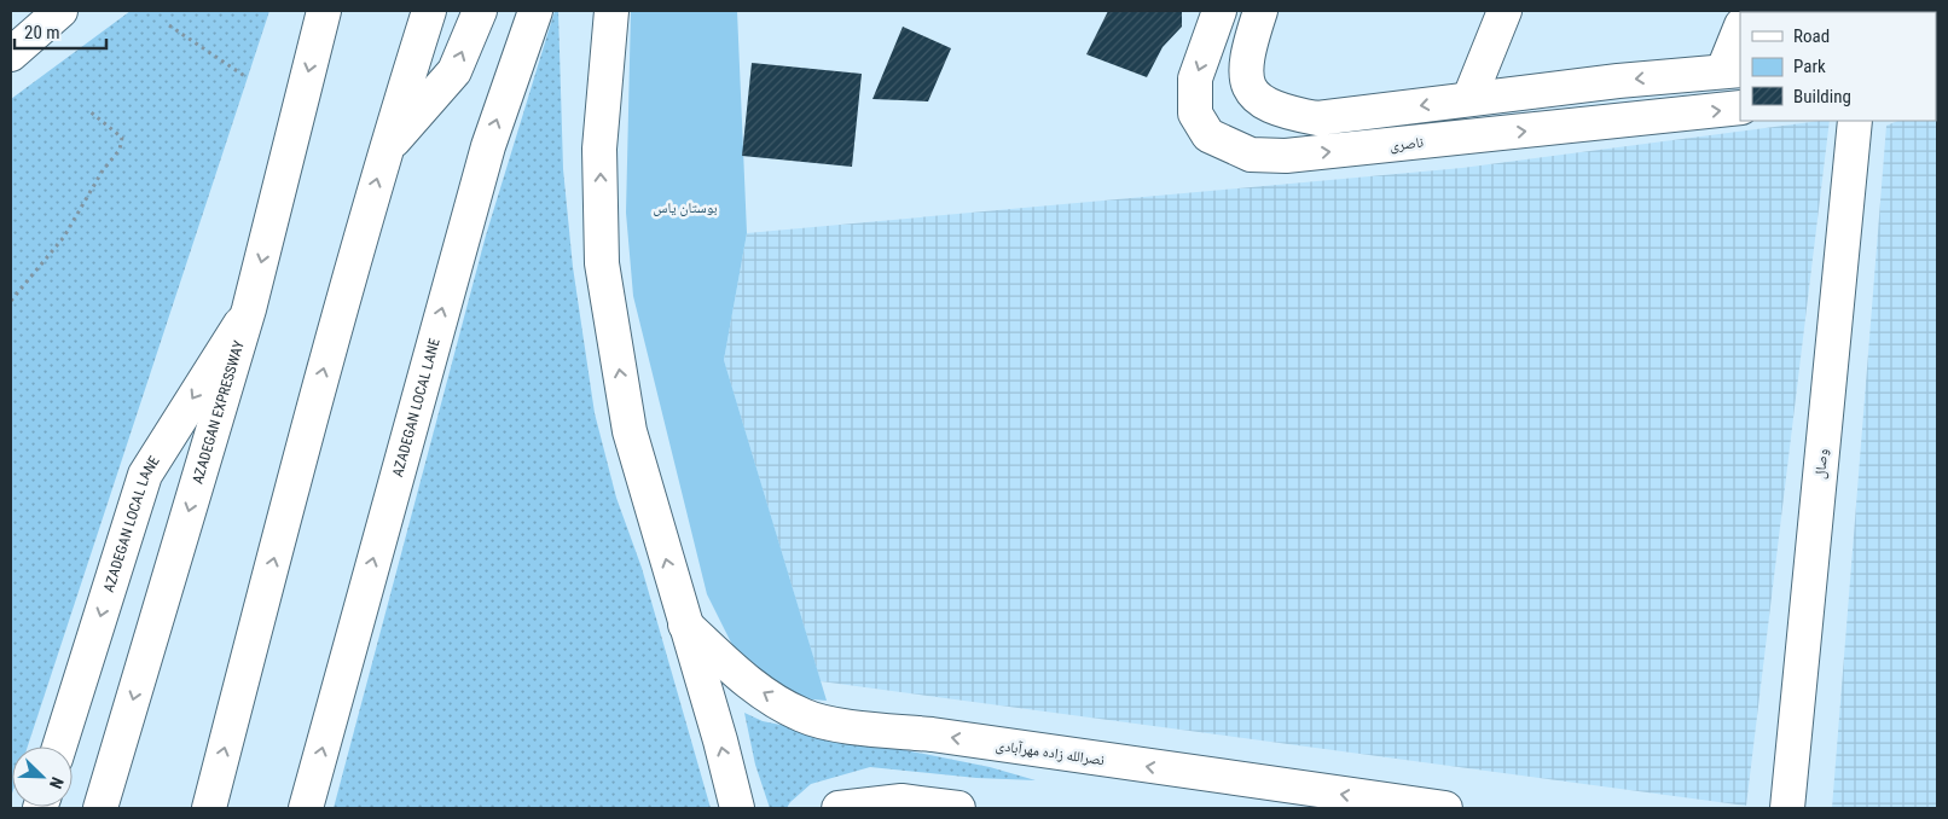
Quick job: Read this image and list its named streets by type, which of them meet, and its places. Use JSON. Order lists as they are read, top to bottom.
{
  "streets": {
    "main road": [
      "ناصری",
      "AZADEGAN LOCAL LANE",
      "AZADEGAN EXPRESSWAY",
      "وصال",
      "نصرالله زاده مهرآبادی"
    ]
  },
  "crossings": [
    ["AZADEGAN LOCAL LANE", "AZADEGAN EXPRESSWAY"]
  ],
  "one_way": ["نصرالله زاده مهرآبادی"],
  "parks": ["بوستان یاس"],
  "legend": ["Road", "Park", "Building"],
  "scale_bar": "20 m",
  "north": "bottom right"
}
